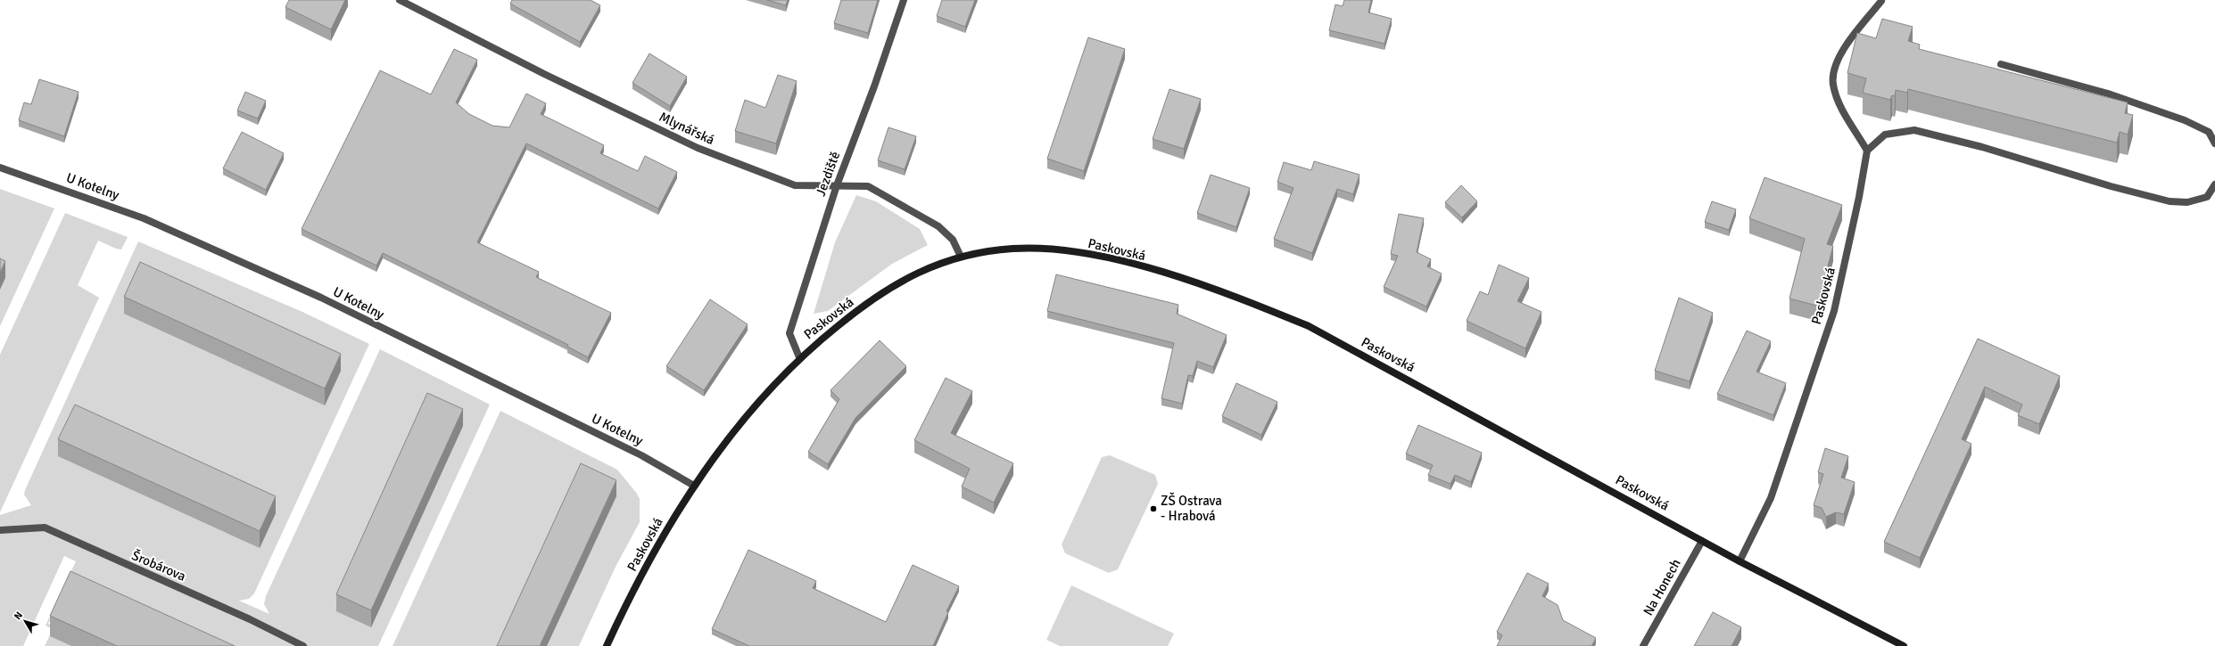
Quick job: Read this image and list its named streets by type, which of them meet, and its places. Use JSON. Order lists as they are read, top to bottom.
{
  "streets": {
    "main road": ["Paskovská"],
    "street": [
      "Mlynářská",
      "Jezdiště",
      "U Kotelny",
      "Šrobárova",
      "Na Honech"
    ]
  },
  "crossings": [
    ["Mlynářská", "Jezdiště"],
    ["Mlynářská", "Paskovská"],
    ["Jezdiště", "Paskovská"],
    ["U Kotelny", "Paskovská"],
    ["Paskovská", "Na Honech"]
  ],
  "places": ["ZŠ Ostrava - Hrabová"],
  "north": "top left"
}
